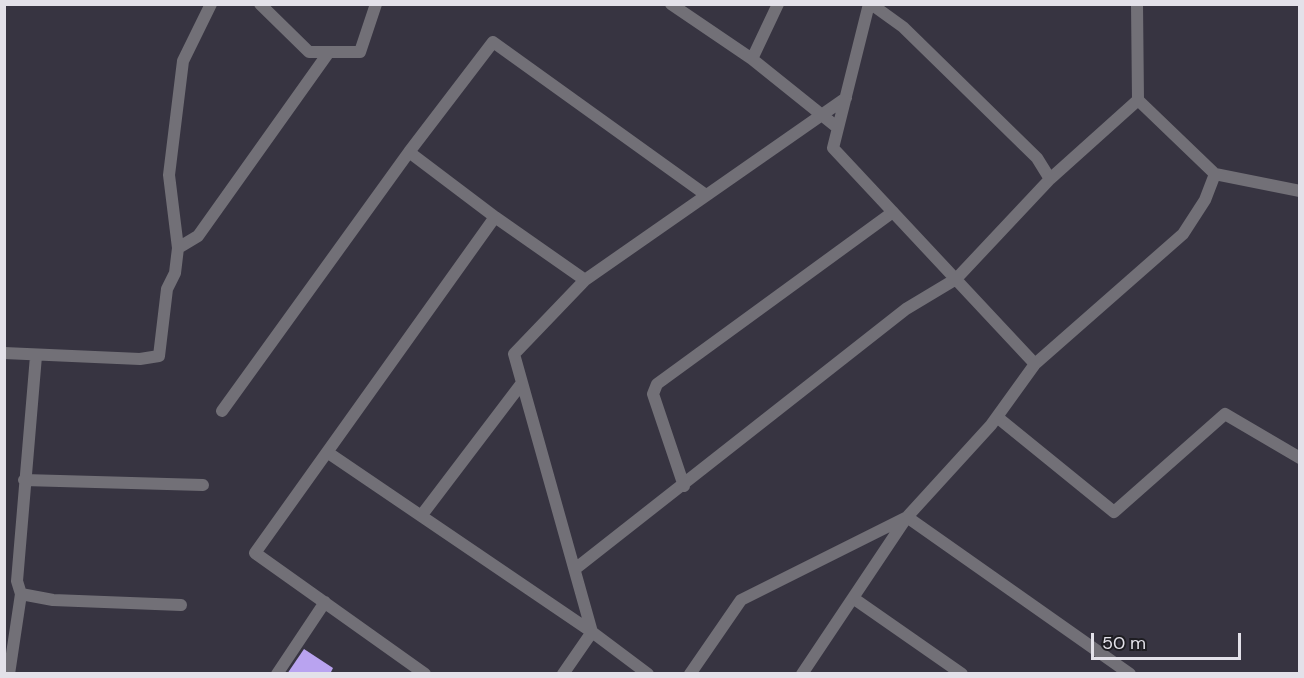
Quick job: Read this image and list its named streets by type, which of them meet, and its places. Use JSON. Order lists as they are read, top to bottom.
{
  "scale_bar": "50 m"
}
